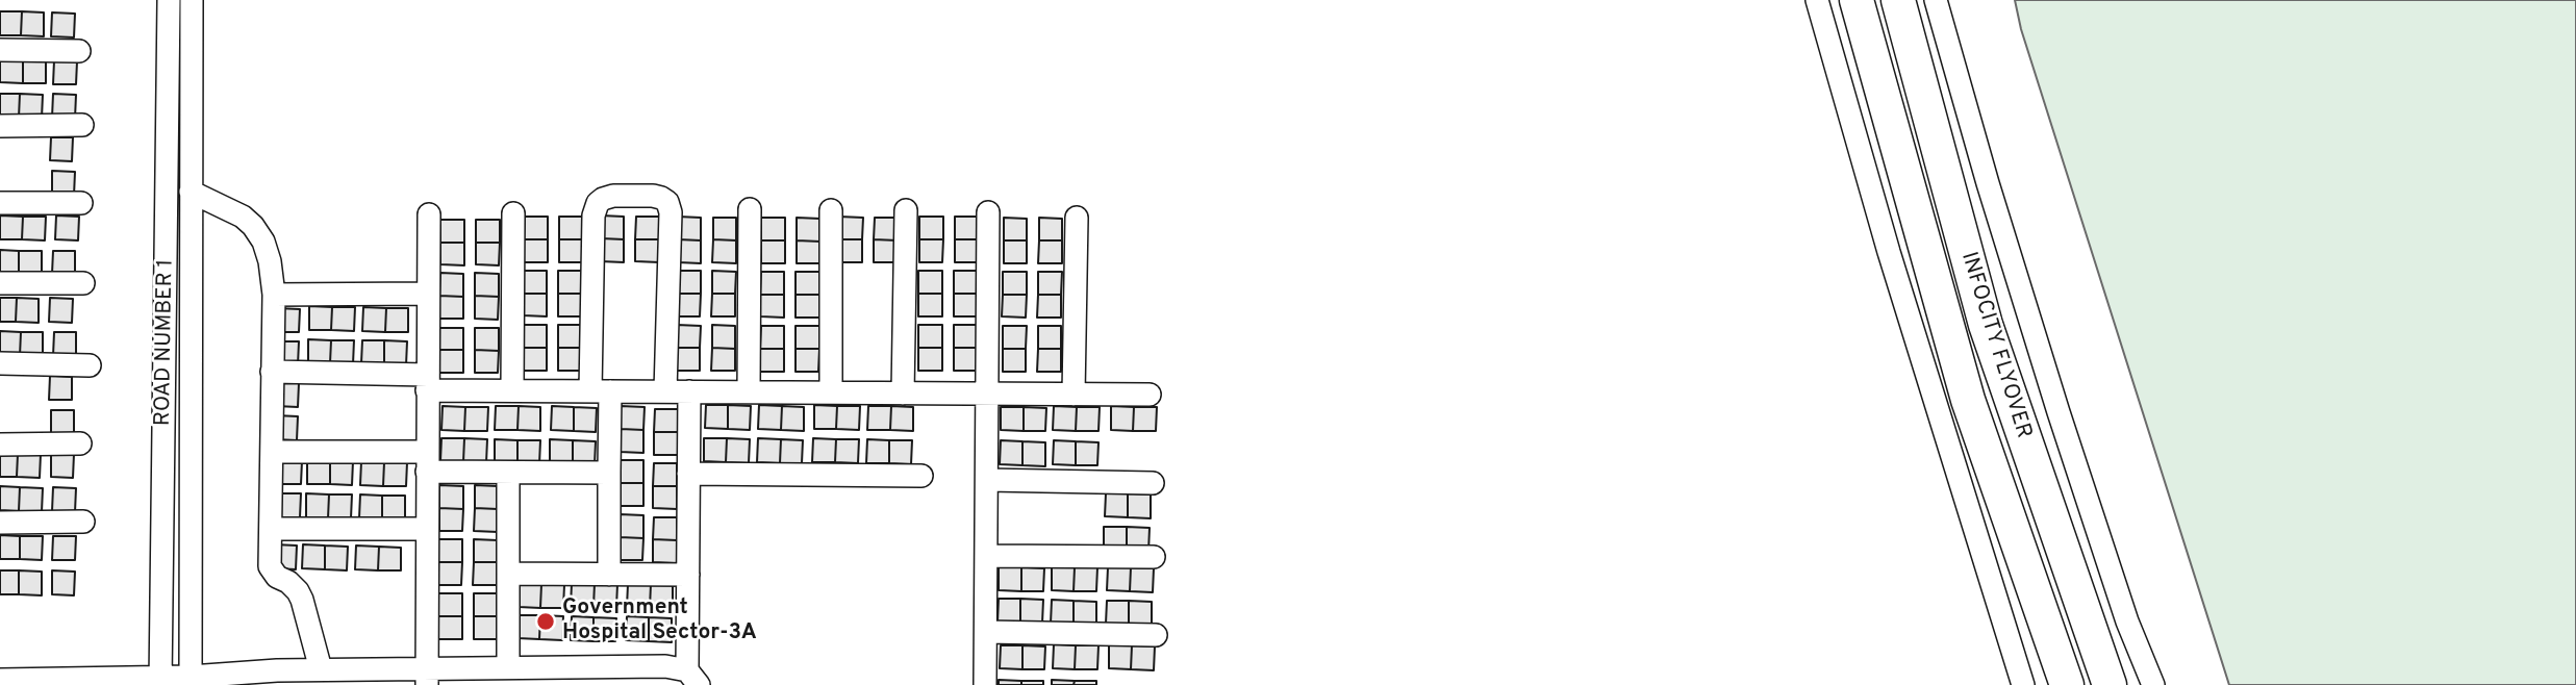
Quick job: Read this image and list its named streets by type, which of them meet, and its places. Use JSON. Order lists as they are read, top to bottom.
{
  "streets": {
    "highway": ["INFOCITY FLYOVER"],
    "street": ["ROAD NUMBER 1"]
  },
  "places": ["Government Hospital Sector-3A"]
}
